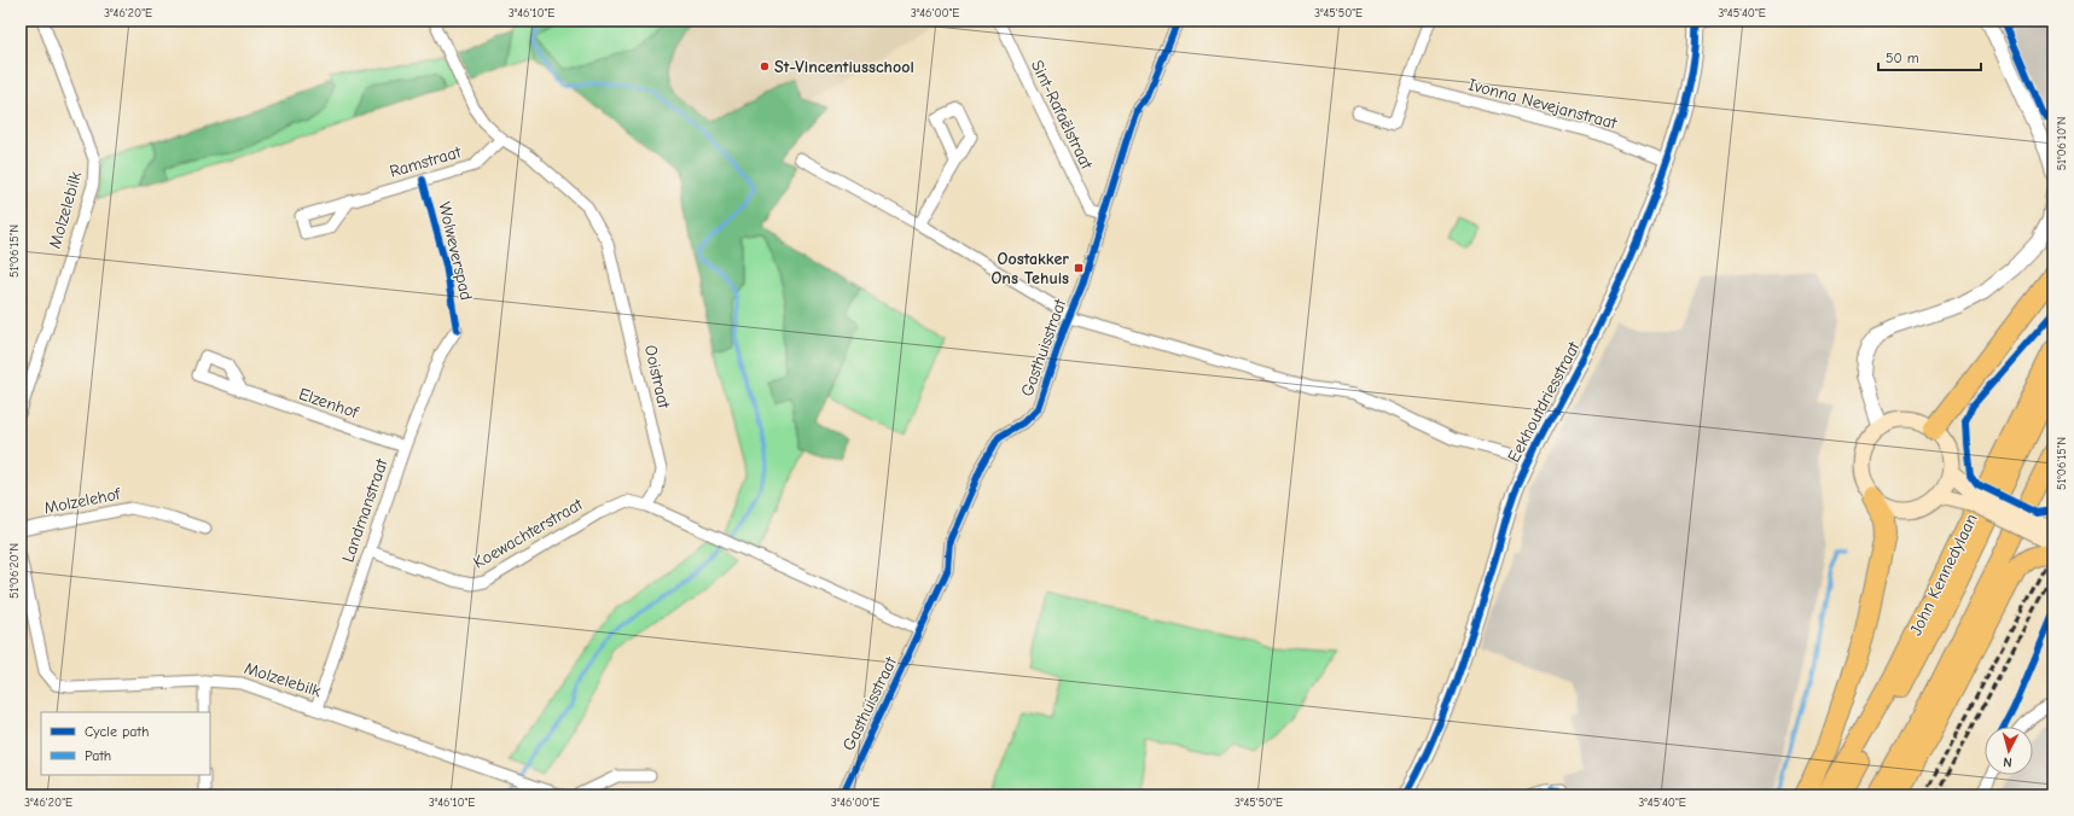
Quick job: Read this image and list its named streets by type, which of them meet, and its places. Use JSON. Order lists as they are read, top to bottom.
{
  "streets": {
    "highway": ["John Kennedylaan"],
    "street": [
      "Ivonna Nevejanstraat",
      "Sint-Rafaëlstraat",
      "Ramstraat",
      "Molzelebilk",
      "Gasthuisstraat",
      "Ooistraat",
      "Eekhoutdriesstraat",
      "Elzenhof",
      "Molzelehof",
      "Landmanstraat",
      "Koewachterstraat"
    ],
    "cycle path": ["Wolweverspad"]
  },
  "crossings": [
    ["Ivonna Nevejanstraat", "Eekhoutdriesstraat"],
    ["Sint-Rafaëlstraat", "Gasthuisstraat"],
    ["Ramstraat", "Ooistraat"],
    ["Molzelebilk", "Landmanstraat"],
    ["Gasthuisstraat", "Eekhoutdriesstraat"],
    ["Ooistraat", "Koewachterstraat"],
    ["Elzenhof", "Landmanstraat"],
    ["Landmanstraat", "Koewachterstraat"]
  ],
  "places": {
    "other": ["St-Vincentiusschool"],
    "transit": ["Oostakker Ons Tehuis"]
  },
  "legend": ["Cycle path", "Path"],
  "scale_bar": "50 m",
  "north": "bottom",
  "coordinates": [
    "3°46'20\"E",
    "3°46'10\"E",
    "3°46'00\"E",
    "3°45'50\"E",
    "3°45'40\"E",
    "51°06'10\"N",
    "51°06'15\"N",
    "51°06'20\"N"
  ]
}
